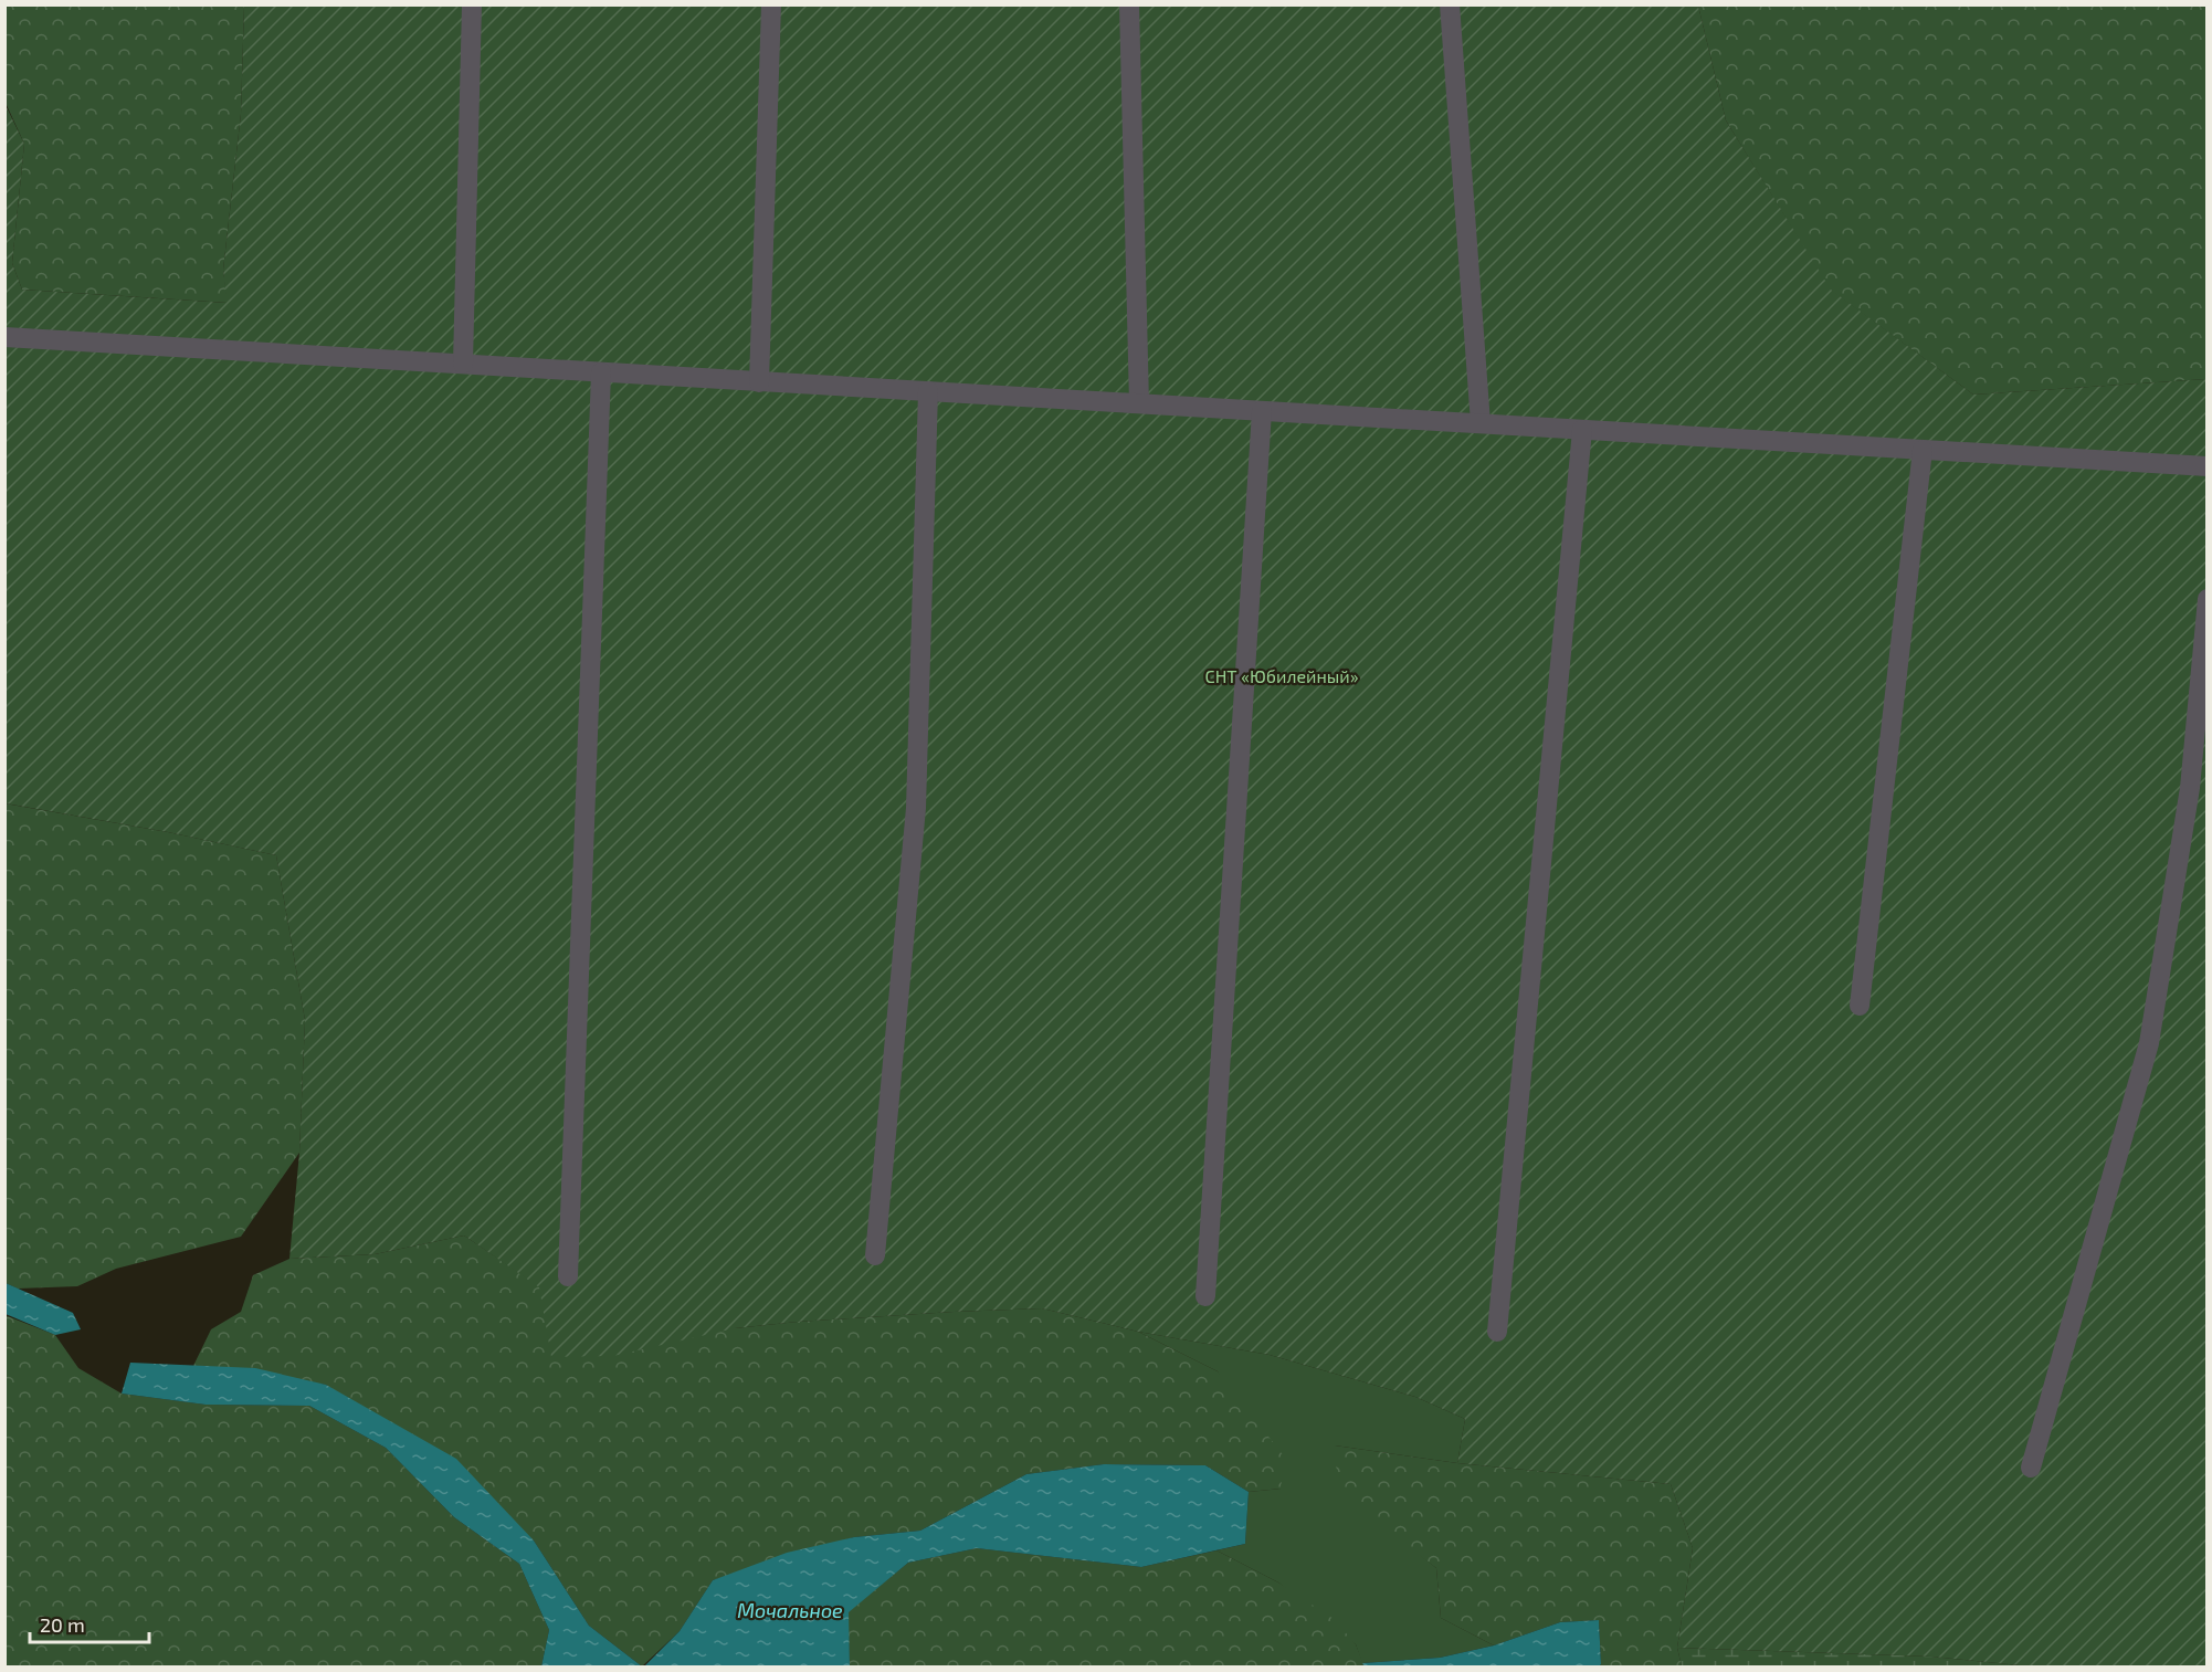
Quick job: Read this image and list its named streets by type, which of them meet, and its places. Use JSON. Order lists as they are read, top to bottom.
{
  "water": ["Мочальное"],
  "parks": ["СНТ «Юбилейный»"],
  "scale_bar": "20 m"
}
